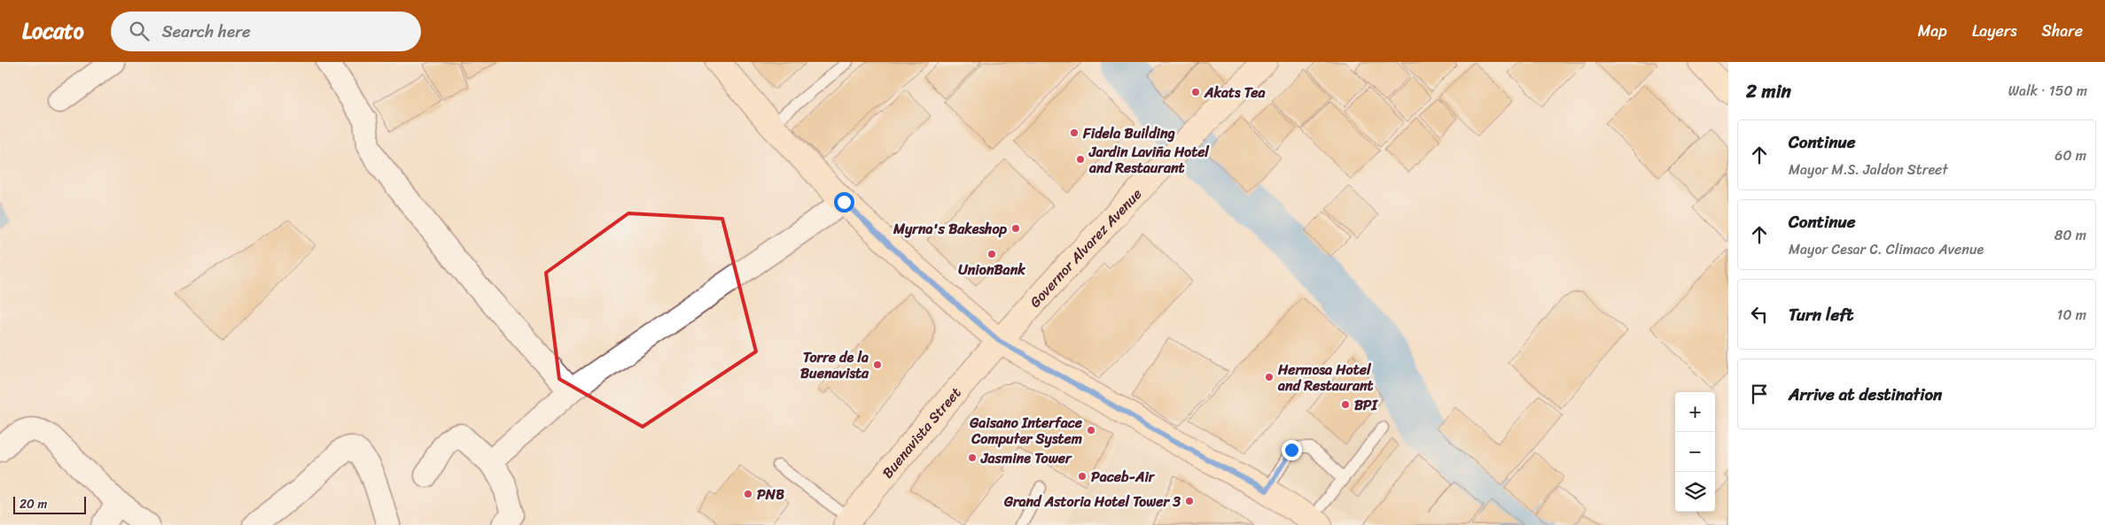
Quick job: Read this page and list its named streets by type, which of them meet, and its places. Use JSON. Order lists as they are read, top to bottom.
{
  "streets": {
    "main road": ["Governor Alvarez Avenue", "Buenavista Street"]
  },
  "crossings": [
    ["Governor Alvarez Avenue", "Buenavista Street"]
  ],
  "places": [
    "Akats Tea",
    "Fidela Building",
    "Jardin Laviña Hotel and Restaurant",
    "Myrna's Bakeshop",
    "UnionBank",
    "Torre de la Buenavista",
    "Hermosa Hotel and Restaurant",
    "BPI",
    "Gaisano Interface Computer System",
    "Jasmine Tower",
    "Paceb-Air",
    "PNB",
    "Grand Astoria Hotel Tower 3"
  ],
  "scale_bar": "20 m",
  "page": {
    "header": "Locato",
    "search": "Search here",
    "nav": ["Map", "Layers", "Share"],
    "heading": ["2 min", "Walk · 150 m"],
    "list": [
      ["Continue", "Mayor M.S. Jaldon Street", "60 m"],
      ["Continue", "Mayor Cesar C. Climaco Avenue", "80 m"],
      ["Turn left", "10 m"],
      "Arrive at destination"
    ],
    "map_buttons": ["+", "−"],
    "scale": "20 m"
  }
}
